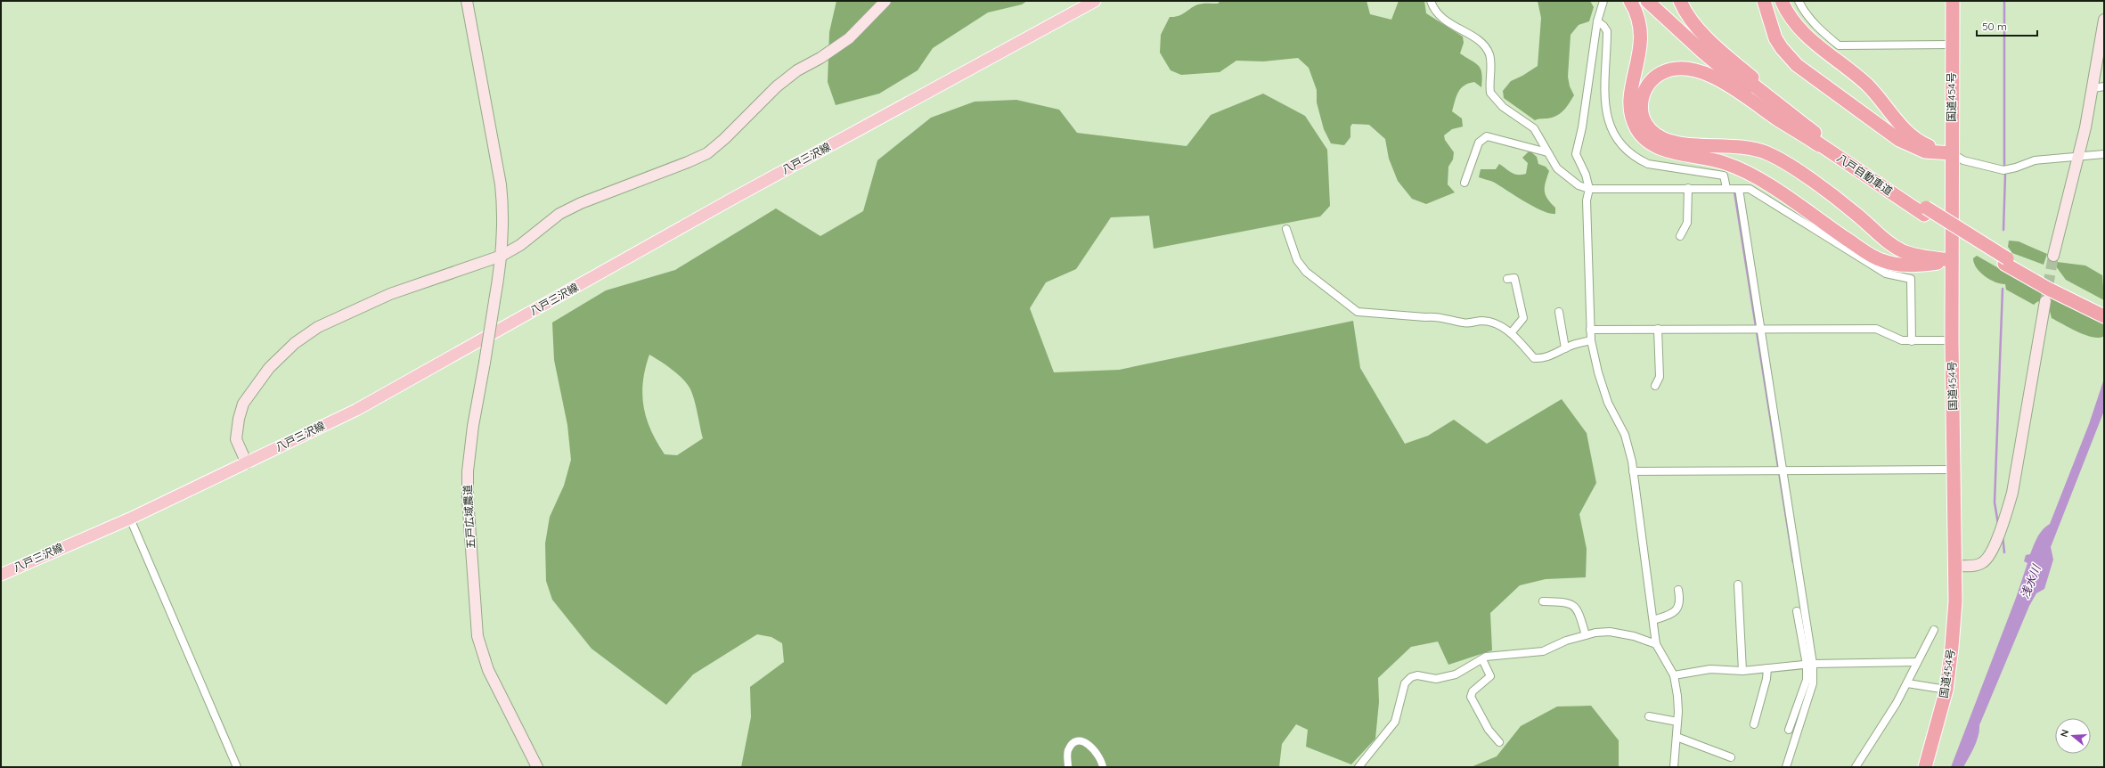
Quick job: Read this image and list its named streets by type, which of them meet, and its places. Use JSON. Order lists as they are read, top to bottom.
{
  "streets": {
    "highway": ["国道454号", "八戸自動車道"],
    "main road": ["八戸三沢線"],
    "street": ["五戸広域農道"]
  },
  "water": ["浅水川"],
  "scale_bar": "50 m",
  "north": "left"
}
